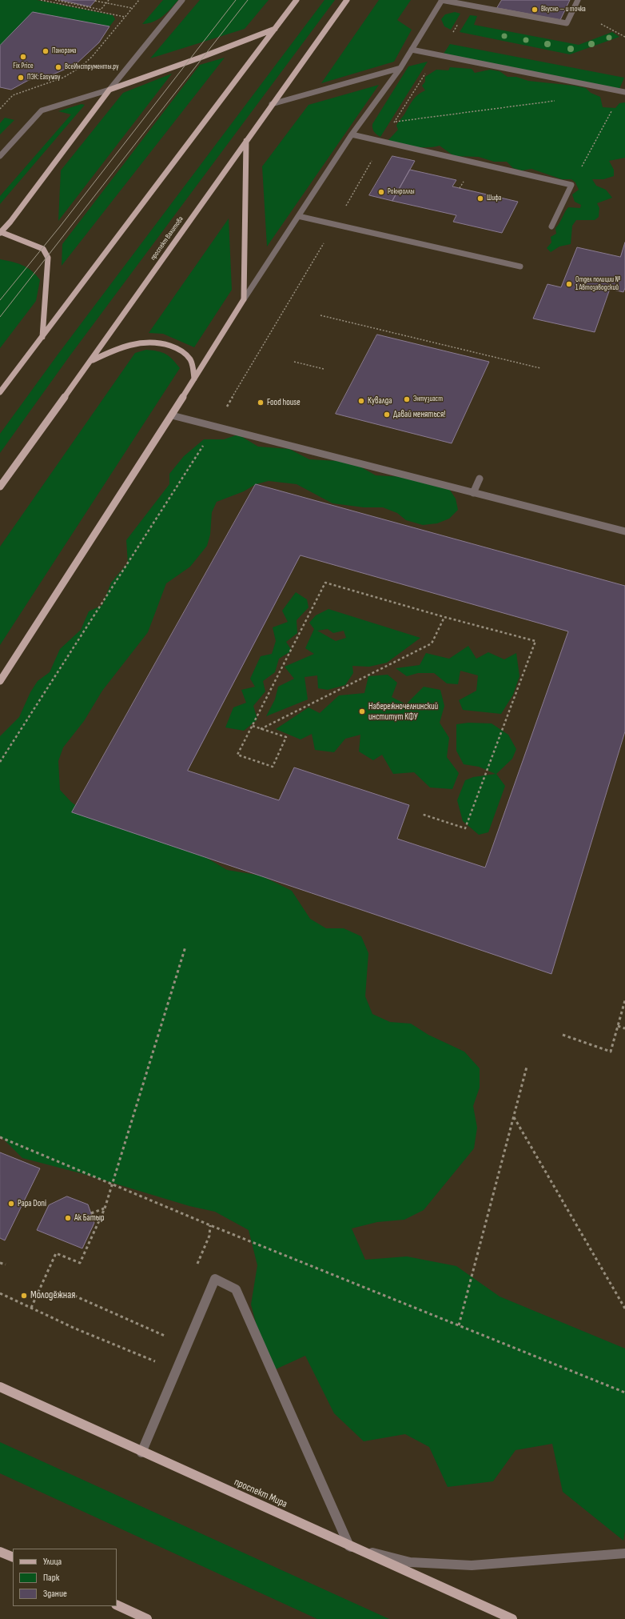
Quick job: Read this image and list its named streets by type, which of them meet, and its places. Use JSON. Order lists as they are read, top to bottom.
{
  "streets": {
    "main road": ["проспект Вахитова", "проспект Мира"]
  },
  "places": [
    "Вкусно — и точка",
    "Панорама",
    "Fix Price",
    "ВсеИнструменты.ру",
    "ПЭК: Easyway",
    "Рокнроллы",
    "Шифа",
    "Отдел полиции № 1 Автозаводский",
    "Энтузиаст",
    "Кувалда",
    "Food house",
    "Давай меняться!",
    "Набережночелнинский институт КФУ",
    "Papa Doni",
    "Ак Батыр",
    "Молодёжная"
  ],
  "legend": ["Улица", "Парк", "Здание"]
}
